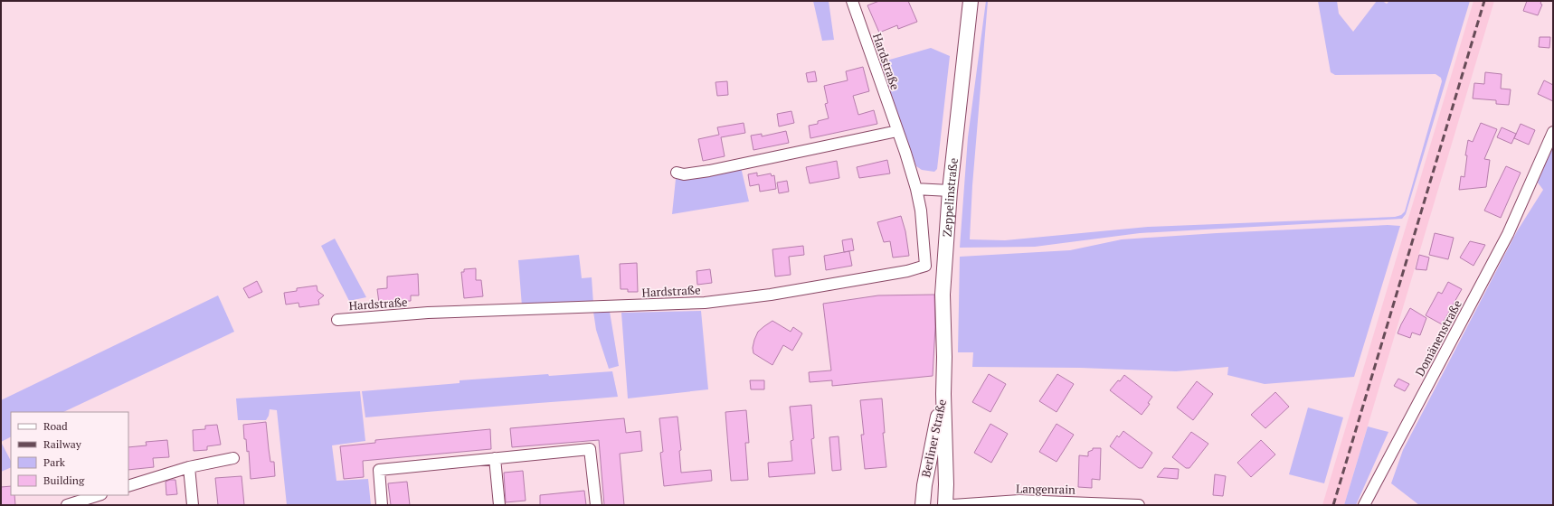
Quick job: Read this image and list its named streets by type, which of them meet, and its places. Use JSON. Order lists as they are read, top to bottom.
{
  "streets": {
    "street": [
      "Hardstraße",
      "Zeppelinstraße",
      "Domänenstraße",
      "Berliner Straße",
      "Langenrain"
    ]
  },
  "crossings": [
    ["Zeppelinstraße", "Berliner Straße"]
  ],
  "legend": [
    "Road",
    "Railway",
    "Park",
    "Building"
  ]
}
